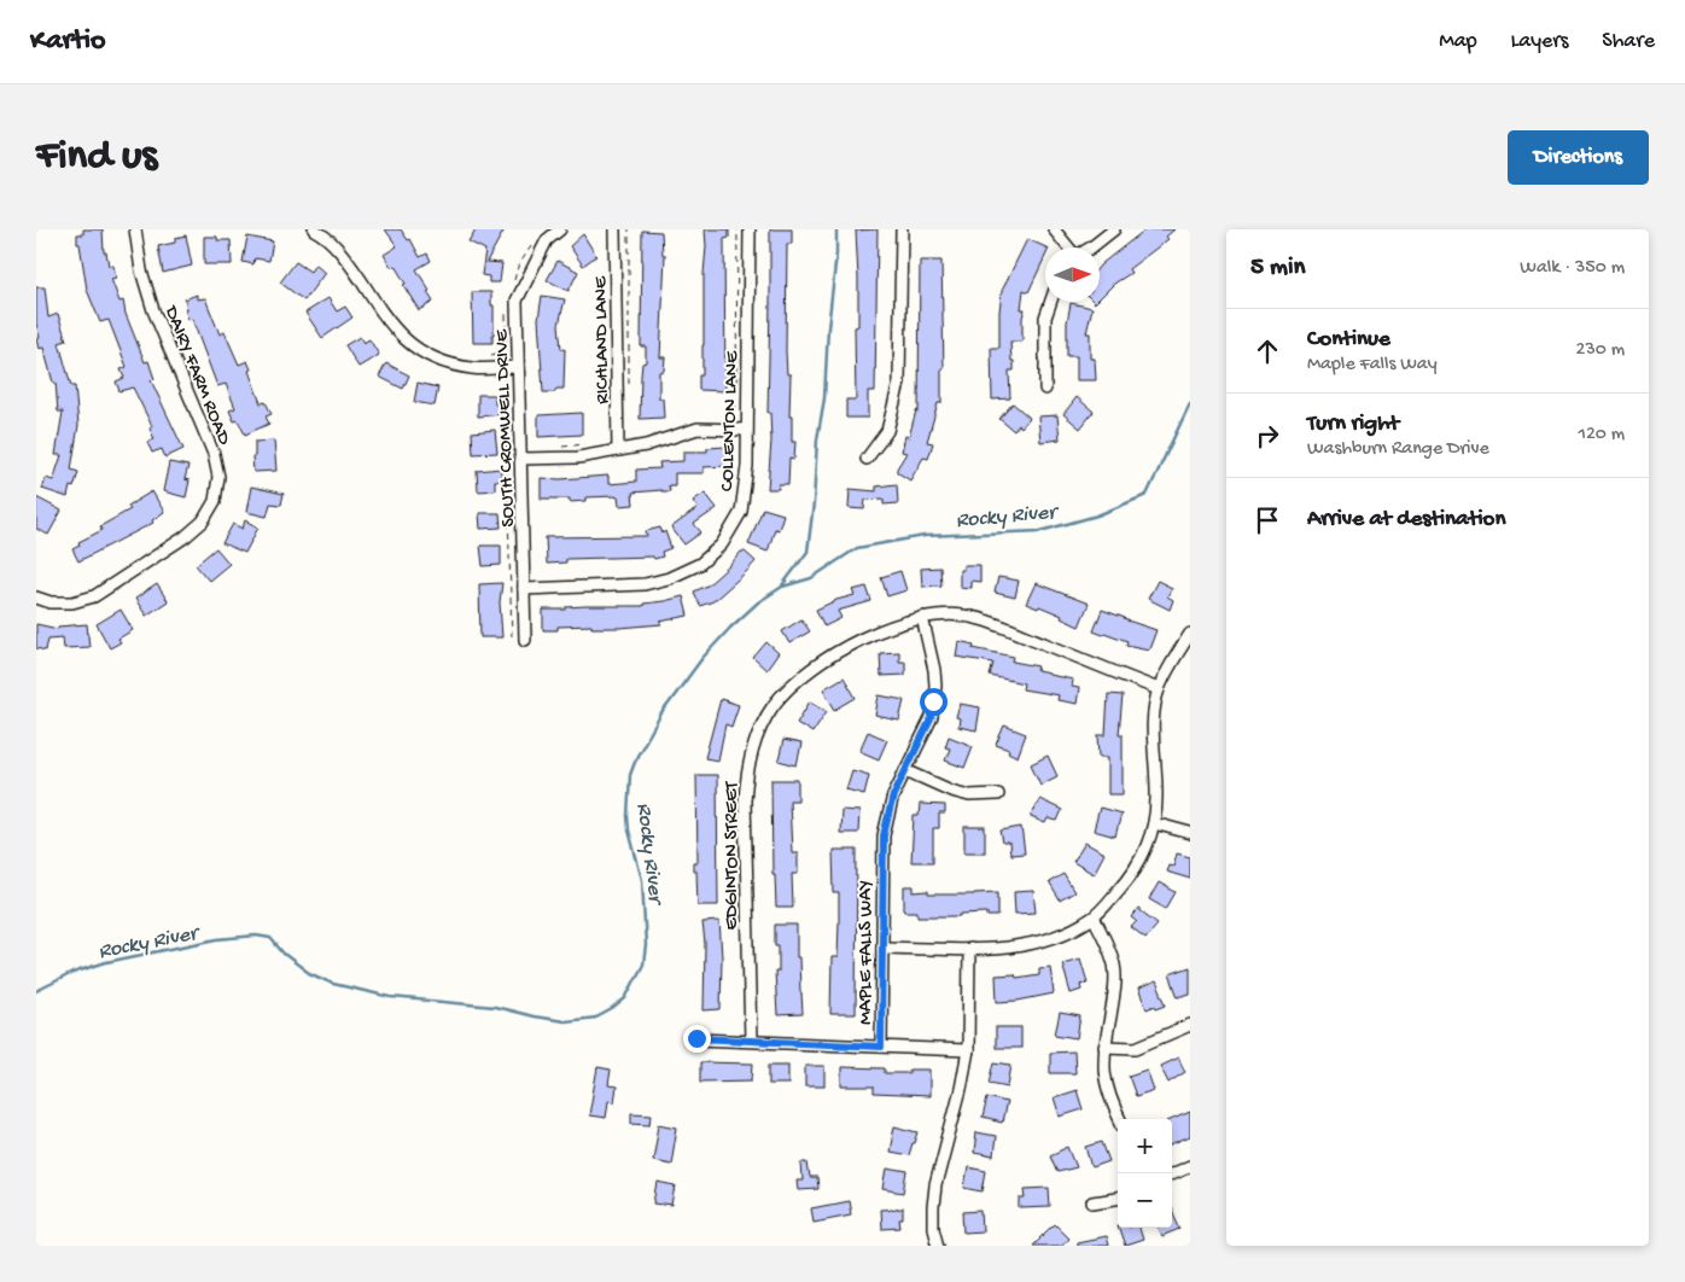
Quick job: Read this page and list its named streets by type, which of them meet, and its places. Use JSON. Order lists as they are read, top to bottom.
{
  "streets": {
    "street": [
      "RICHLAND LANE",
      "DAIRY FARM ROAD",
      "COLLENTON LANE",
      "SOUTH CROMWELL DRIVE",
      "EDGINTON STREET",
      "MAPLE FALLS WAY"
    ]
  },
  "crossings": [
    ["COLLENTON LANE", "SOUTH CROMWELL DRIVE"],
    ["EDGINTON STREET", "MAPLE FALLS WAY"]
  ],
  "water": ["Rocky River"],
  "north": "right",
  "page": {
    "header": "Kartio",
    "nav": ["Map", "Layers", "Share"],
    "buttons": "Directions",
    "title": "Find us",
    "heading": ["5 min", "Walk · 350 m"],
    "list": [
      ["Continue", "Maple Falls Way", "230 m"],
      ["Turn right", "Washburn Range Drive", "120 m"],
      "Arrive at destination"
    ],
    "map_buttons": ["+", "−"]
  }
}
